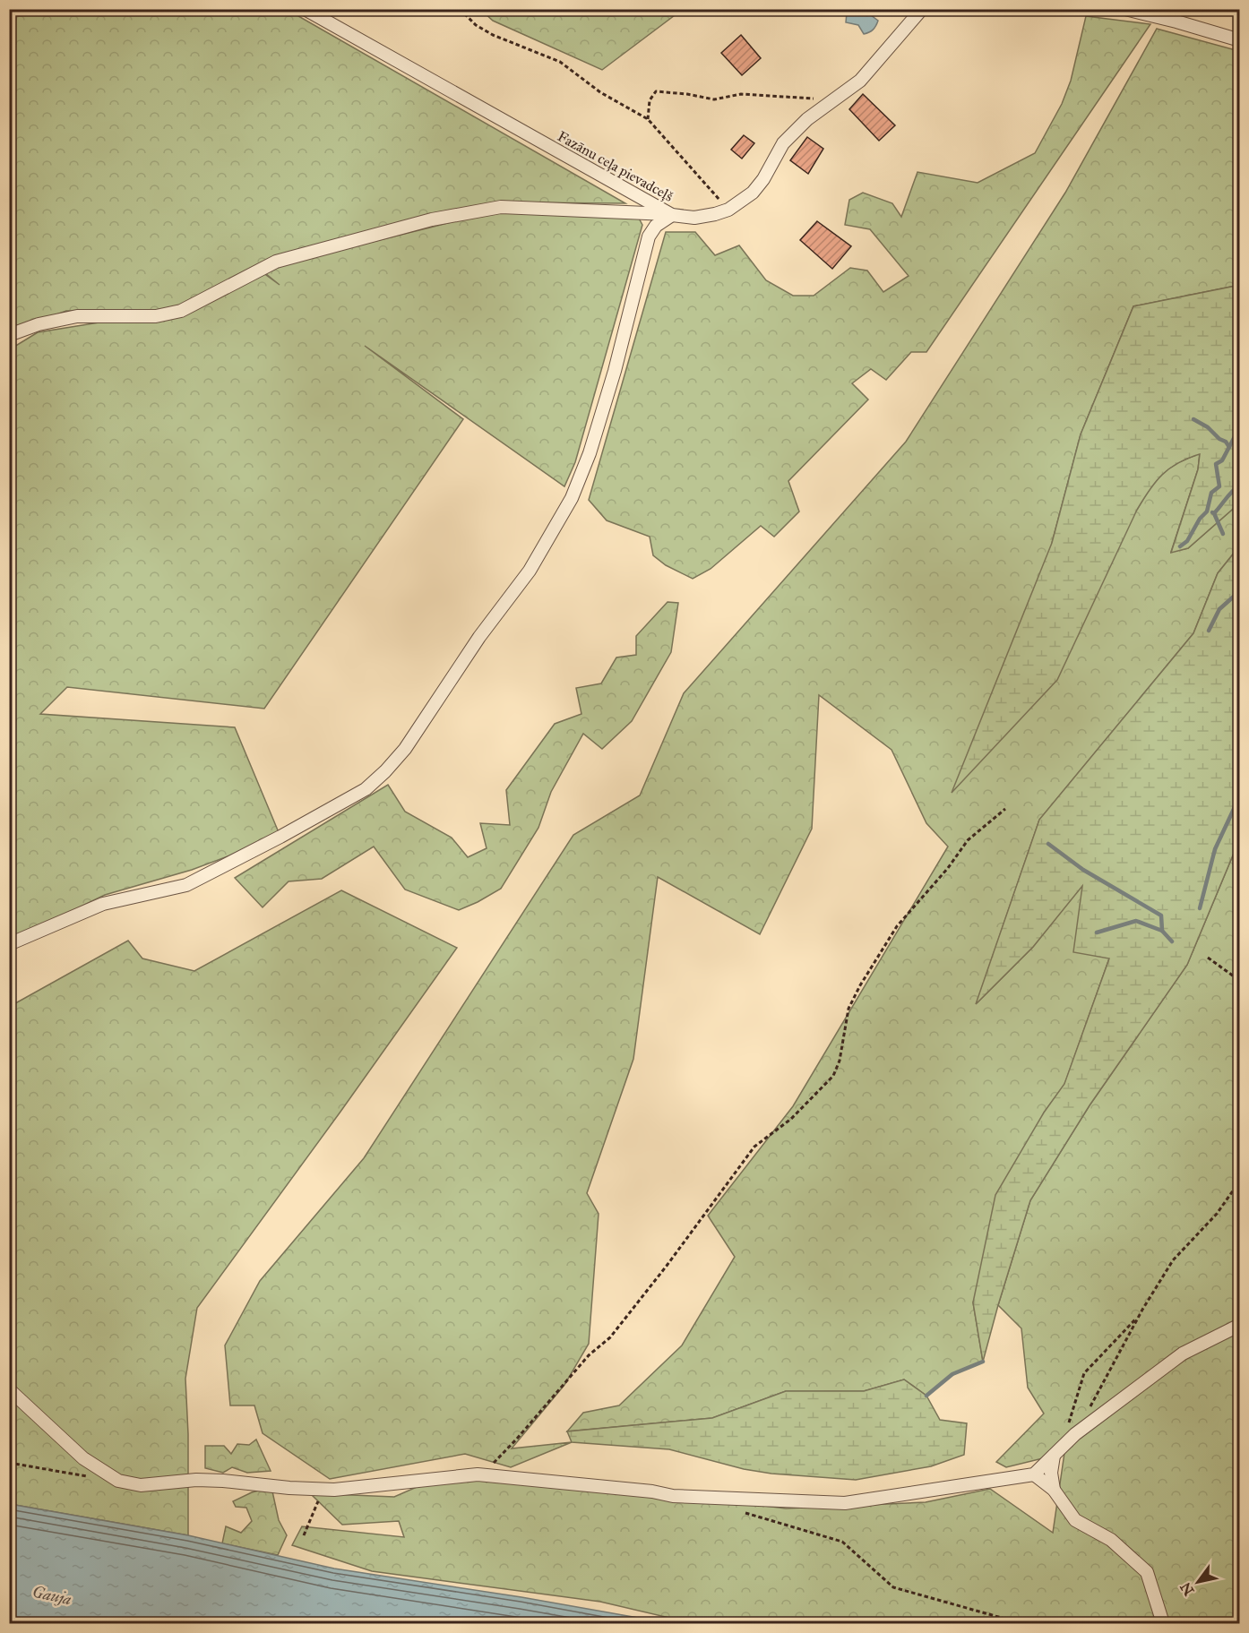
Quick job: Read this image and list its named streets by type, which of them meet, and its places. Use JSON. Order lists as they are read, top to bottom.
{
  "streets": {
    "street": ["Fazānu ceļa pievadceļš"]
  },
  "water": ["Gauja"],
  "north": "bottom left"
}
